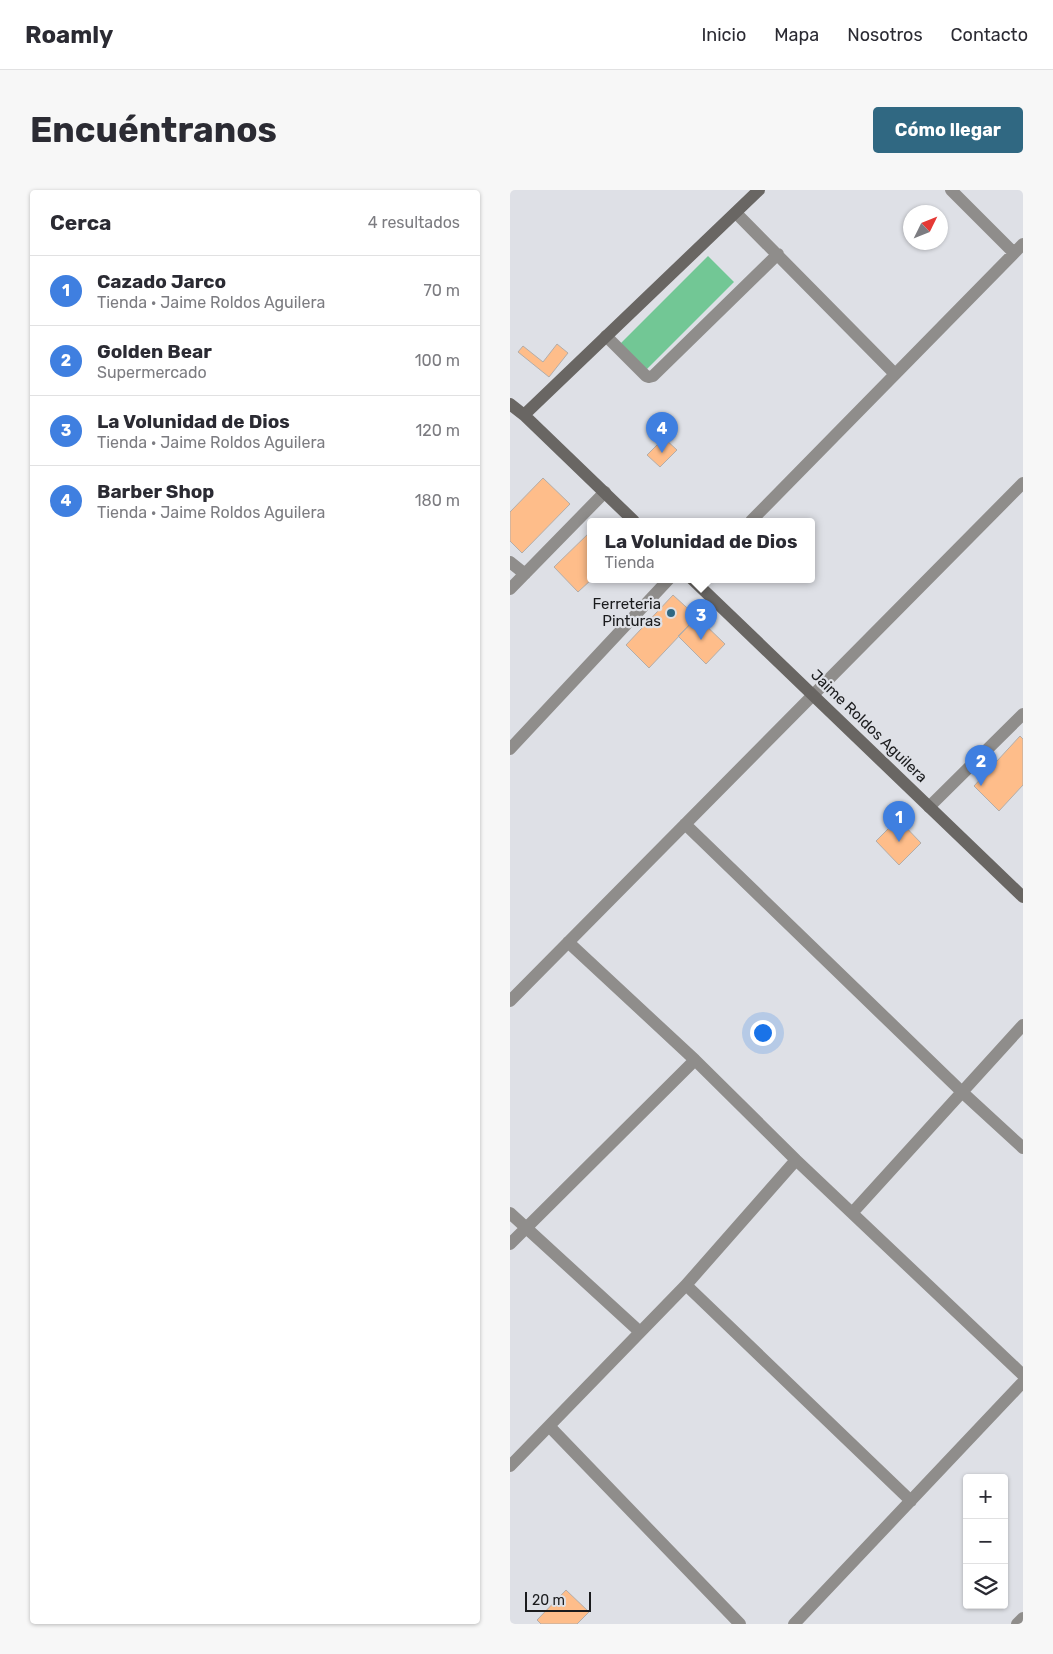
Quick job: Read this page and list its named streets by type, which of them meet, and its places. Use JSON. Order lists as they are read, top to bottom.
{
  "streets": {
    "street": ["Jaime Roldos Aguilera"]
  },
  "places": ["Ferreteria Pinturas"],
  "scale_bar": "20 m",
  "north": "top right",
  "page": {
    "header": "Roamly",
    "nav": [
      "Inicio",
      "Mapa",
      "Nosotros",
      "Contacto"
    ],
    "buttons": "Cómo llegar",
    "title": "Encuéntranos",
    "heading": ["Cerca", "4 resultados"],
    "list": [
      {
        "mark": "1",
        "name": "Cazado Jarco",
        "note": "Tienda · Jaime Roldos Aguilera",
        "value": "70 m"
      },
      {
        "mark": "2",
        "name": "Golden Bear",
        "note": "Supermercado",
        "value": "100 m"
      },
      {
        "mark": "3",
        "name": "La Volunidad de Dios",
        "note": "Tienda · Jaime Roldos Aguilera",
        "value": "120 m"
      },
      {
        "mark": "4",
        "name": "Barber Shop",
        "note": "Tienda · Jaime Roldos Aguilera",
        "value": "180 m"
      }
    ],
    "pins": [
      "4",
      "3",
      "2",
      "1"
    ],
    "popup": ["La Volunidad de Dios", "Tienda"],
    "map_buttons": ["+", "−"],
    "scale": "20 m"
  }
}
